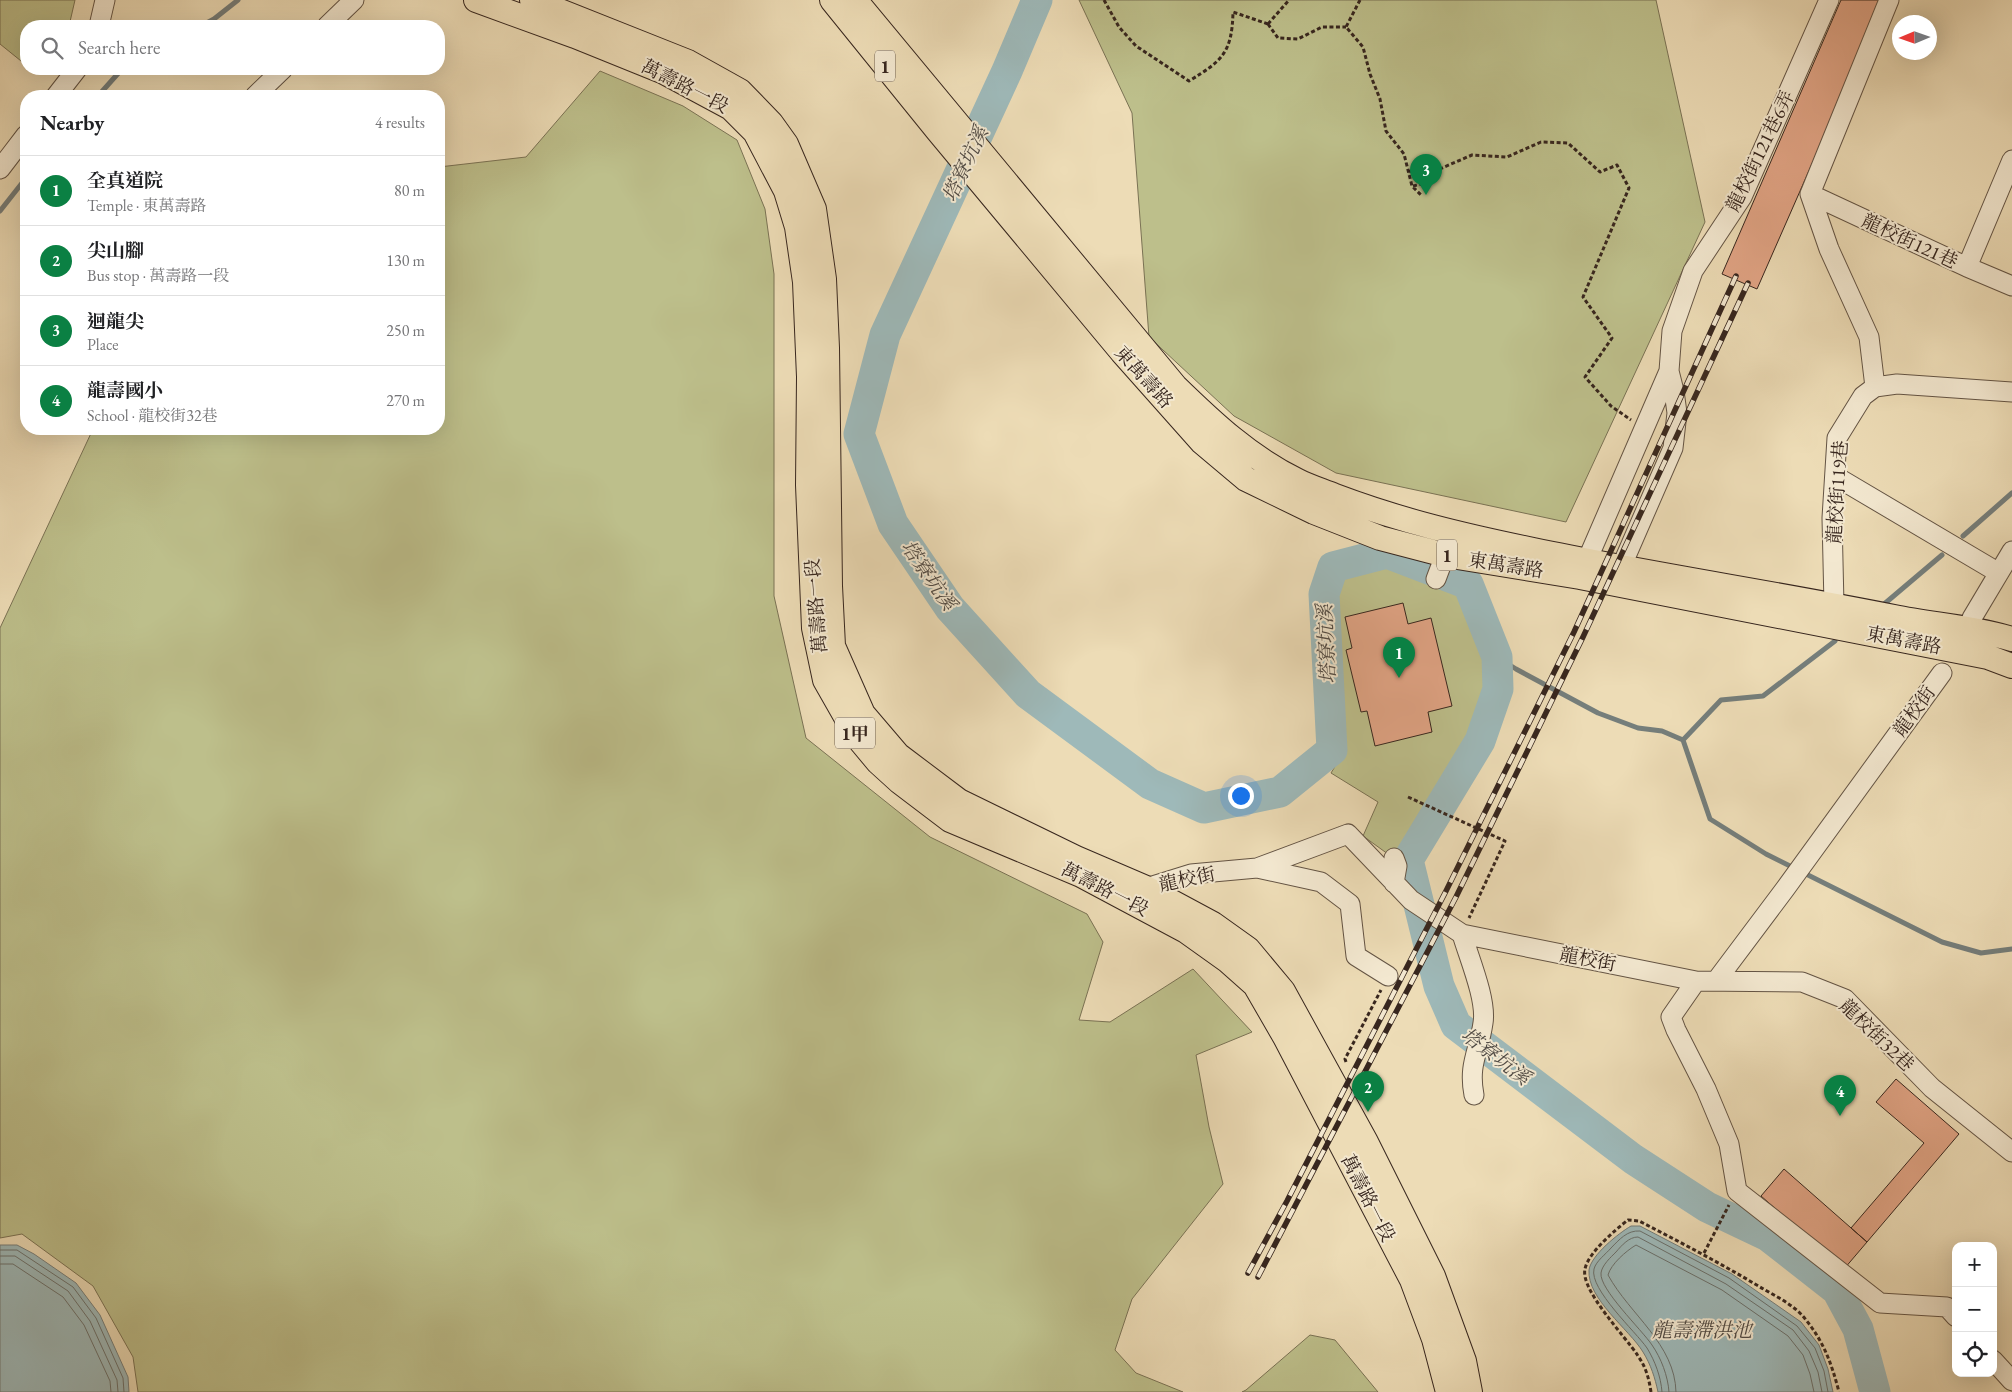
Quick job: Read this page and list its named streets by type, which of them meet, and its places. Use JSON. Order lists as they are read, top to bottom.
{
  "streets": {
    "main road": [
      "1",
      "萬壽路一段",
      "東萬壽路",
      "1甲"
    ],
    "street": [
      "龍校街121巷6弄",
      "龍校街121巷",
      "龍校街119巷",
      "龍校街",
      "龍校街32巷"
    ]
  },
  "crossings": [
    ["1", "東萬壽路"],
    ["萬壽路一段", "龍校街"],
    ["龍校街121巷6弄", "東萬壽路"],
    ["東萬壽路", "龍校街119巷"],
    ["龍校街", "龍校街32巷"]
  ],
  "water": ["塔寮坑溪", "龍壽滯洪池"],
  "north": "left",
  "page": {
    "search": "Search here",
    "heading": ["Nearby", "4 results"],
    "pins": [
      "3",
      "1",
      "2",
      "4"
    ],
    "list": [
      {
        "mark": "1",
        "name": "全真道院",
        "note": "Temple · 東萬壽路",
        "value": "80 m"
      },
      {
        "mark": "2",
        "name": "尖山腳",
        "note": "Bus stop · 萬壽路一段",
        "value": "130 m"
      },
      {
        "mark": "3",
        "name": "迴龍尖",
        "note": "Place",
        "value": "250 m"
      },
      {
        "mark": "4",
        "name": "龍壽國小",
        "note": "School · 龍校街32巷",
        "value": "270 m"
      }
    ],
    "map_buttons": ["+", "−"]
  }
}
